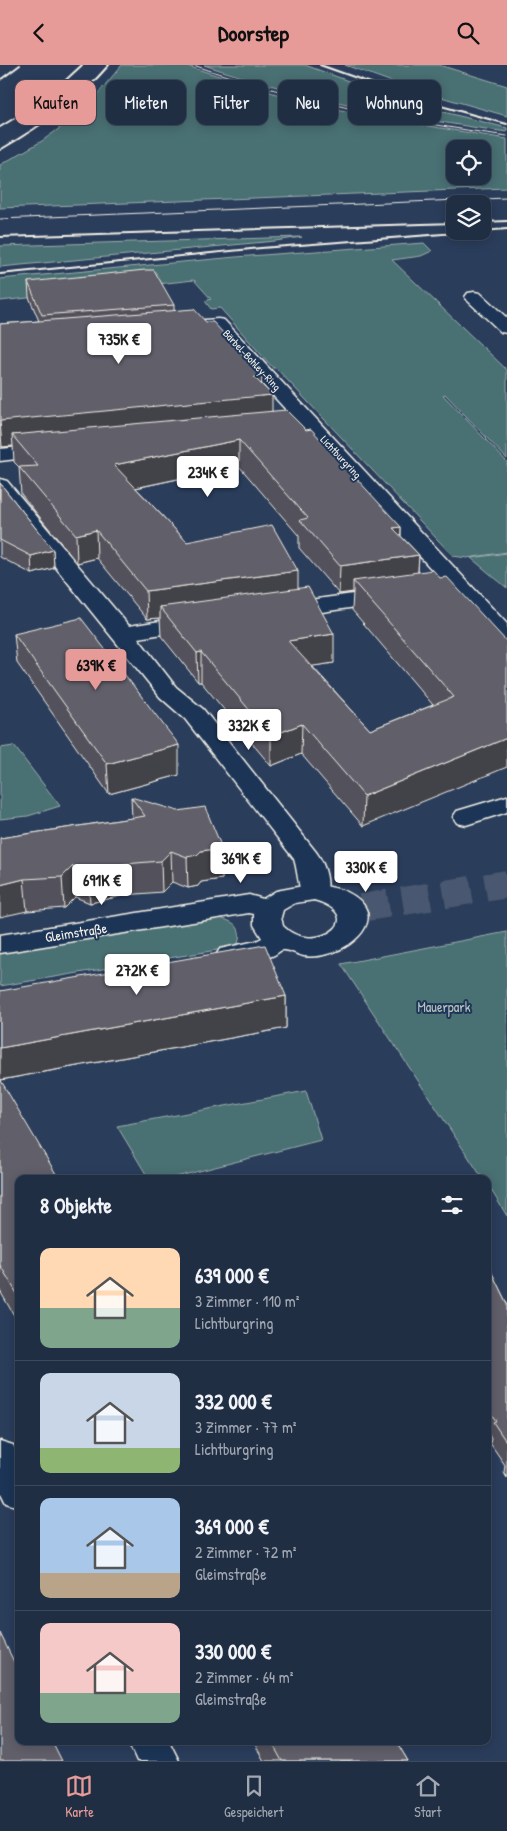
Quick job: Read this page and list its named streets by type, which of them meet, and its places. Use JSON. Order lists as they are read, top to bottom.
{
  "streets": {
    "street": ["Bärbel-Bohley-Ring", "Lichtburgring", "Gleimstraße"]
  },
  "crossings": [
    ["Bärbel-Bohley-Ring", "Lichtburgring"]
  ],
  "parks": ["Mauerpark"],
  "page": {
    "header": "Doorstep",
    "chip": [
      "Kaufen",
      "Mieten",
      "Filter",
      "Neu",
      "Wohnung"
    ],
    "price": [
      "735K €",
      "234K €",
      "639K €",
      "332K €",
      "369K €",
      "330K €",
      "691K €",
      "272K €"
    ],
    "heading": "8 Objekte",
    "list": [
      {
        "name": "639 000 €",
        "note": "3 Zimmer · 110 m² · Lichtburgring"
      },
      {
        "name": "332 000 €",
        "note": "3 Zimmer · 77 m² · Lichtburgring"
      },
      {
        "name": "369 000 €",
        "note": "2 Zimmer · 72 m² · Gleimstraße"
      },
      {
        "name": "330 000 €",
        "note": "2 Zimmer · 64 m² · Gleimstraße"
      }
    ],
    "tabs": ["Karte", "Gespeichert", "Start"]
  }
}
